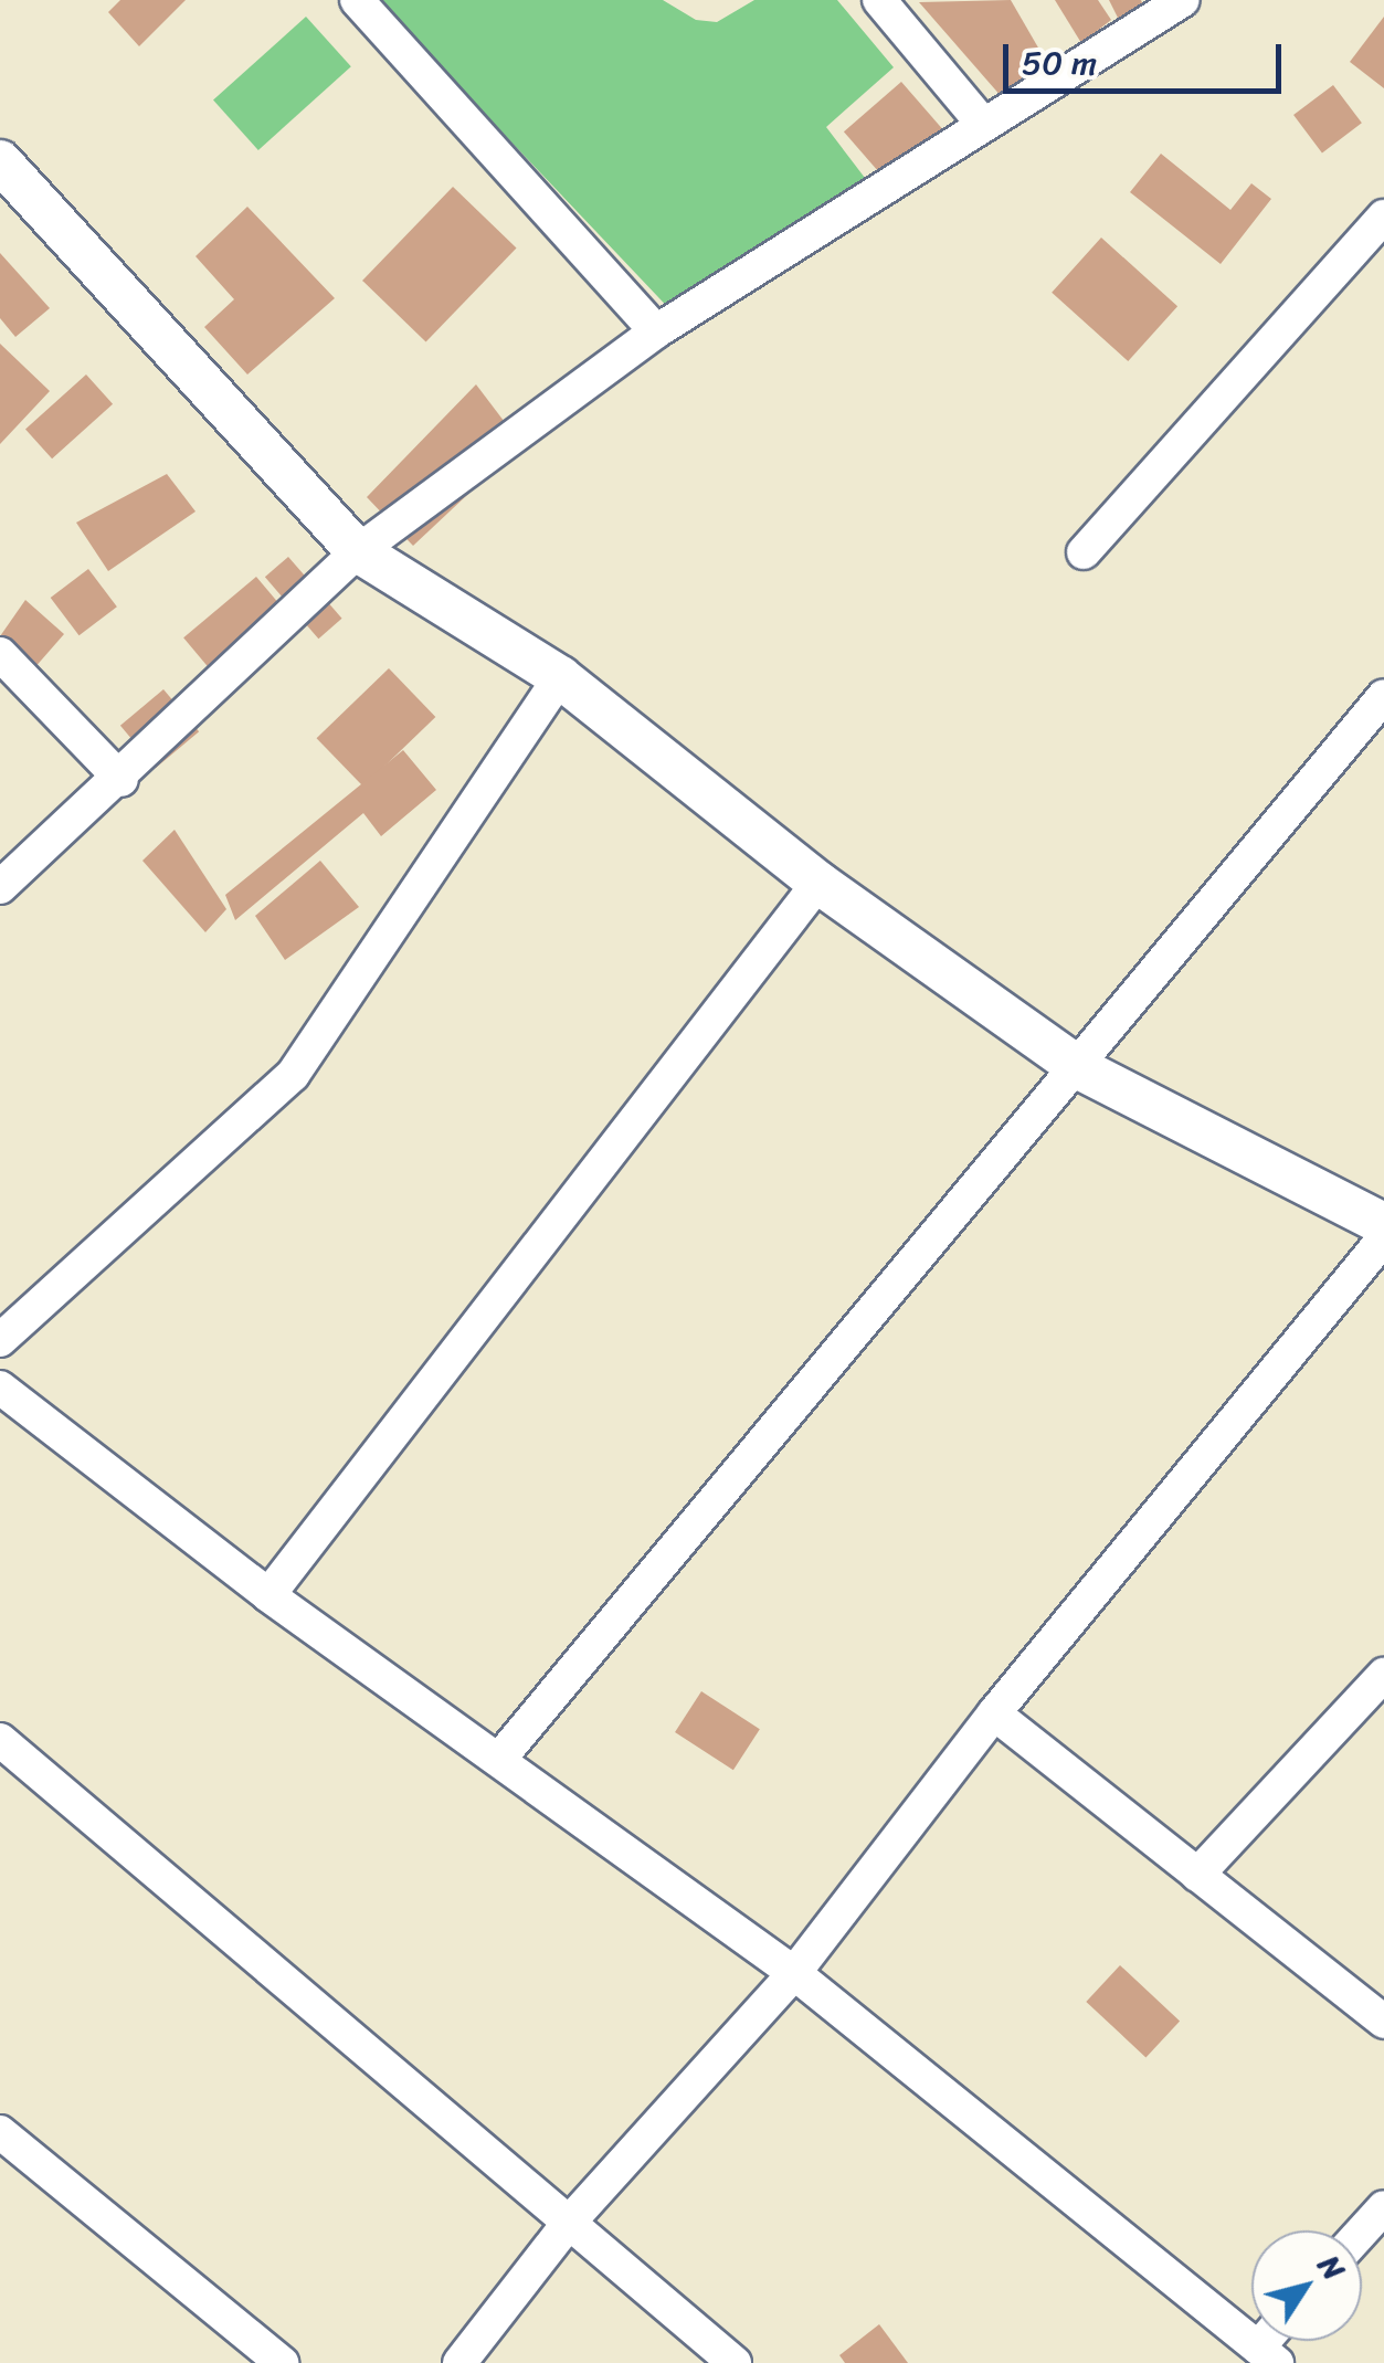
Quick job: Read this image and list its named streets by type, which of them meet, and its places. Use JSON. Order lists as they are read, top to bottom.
{
  "scale_bar": "50 m",
  "north": "top right"
}
